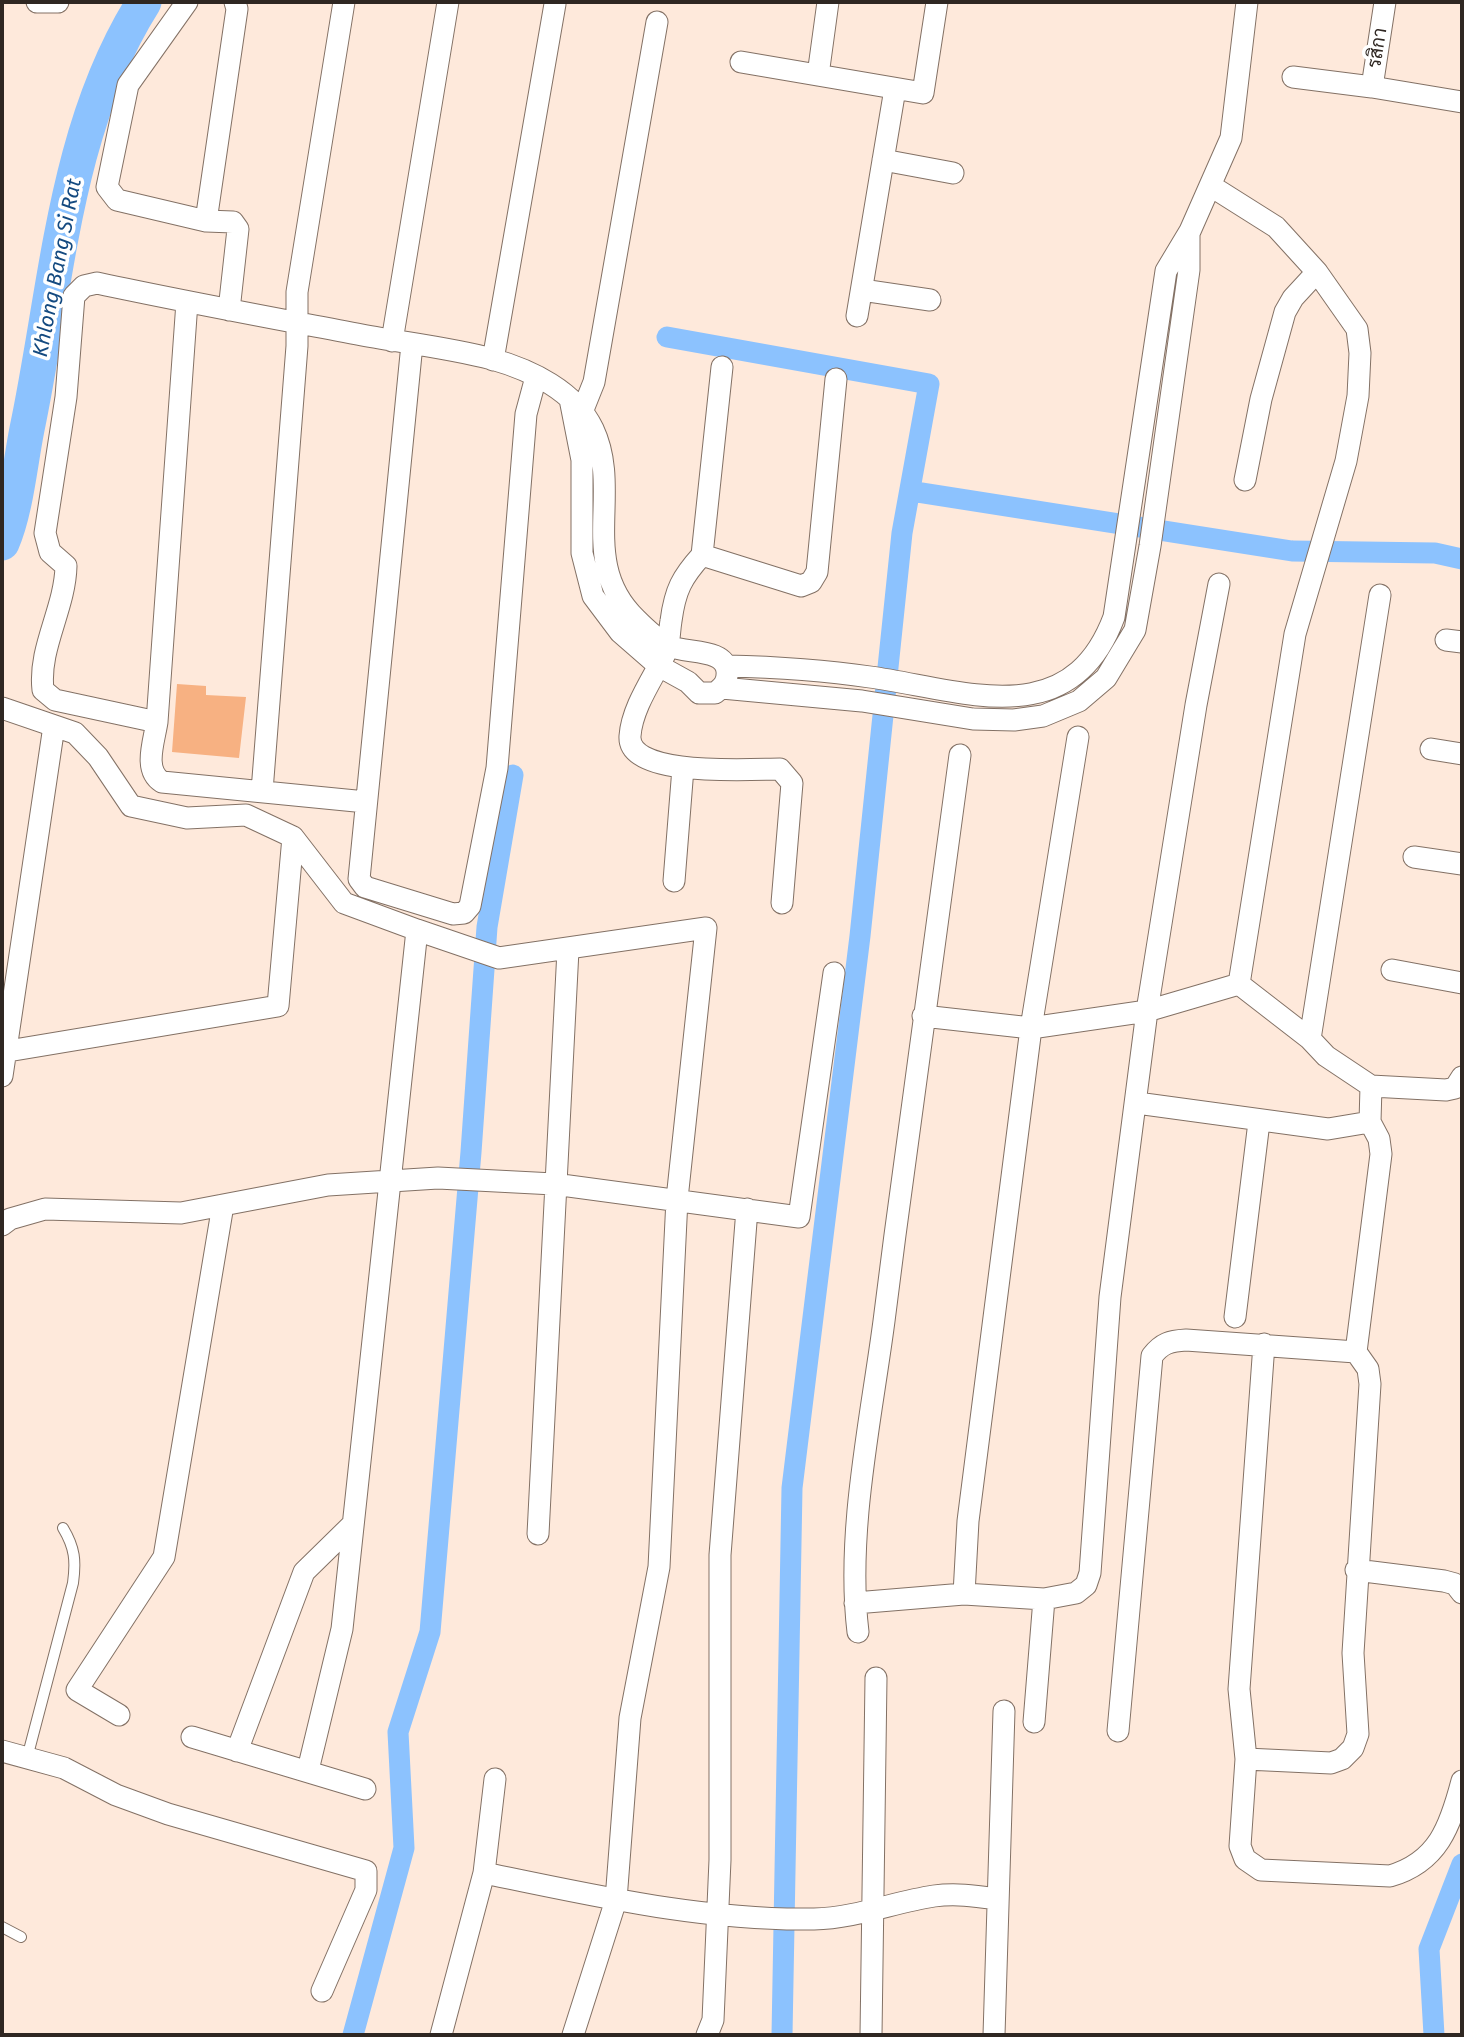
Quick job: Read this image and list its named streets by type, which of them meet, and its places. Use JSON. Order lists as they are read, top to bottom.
{
  "streets": {
    "street": ["รสิกา"]
  },
  "water": ["Khlong Bang Si Rat"]
}
